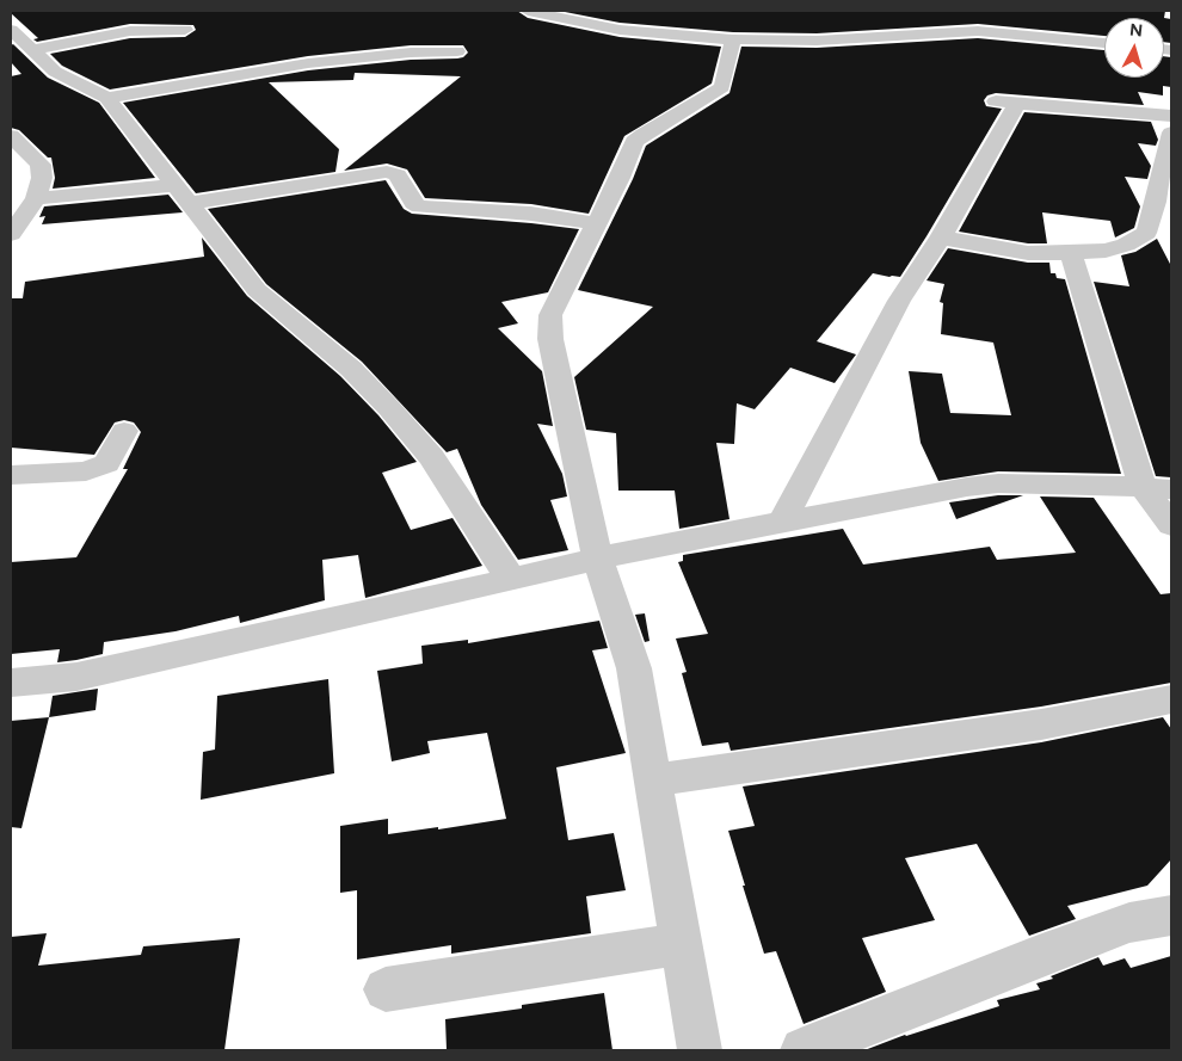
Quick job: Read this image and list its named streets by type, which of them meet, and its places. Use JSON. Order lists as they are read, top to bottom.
{
  "north": "top"
}
